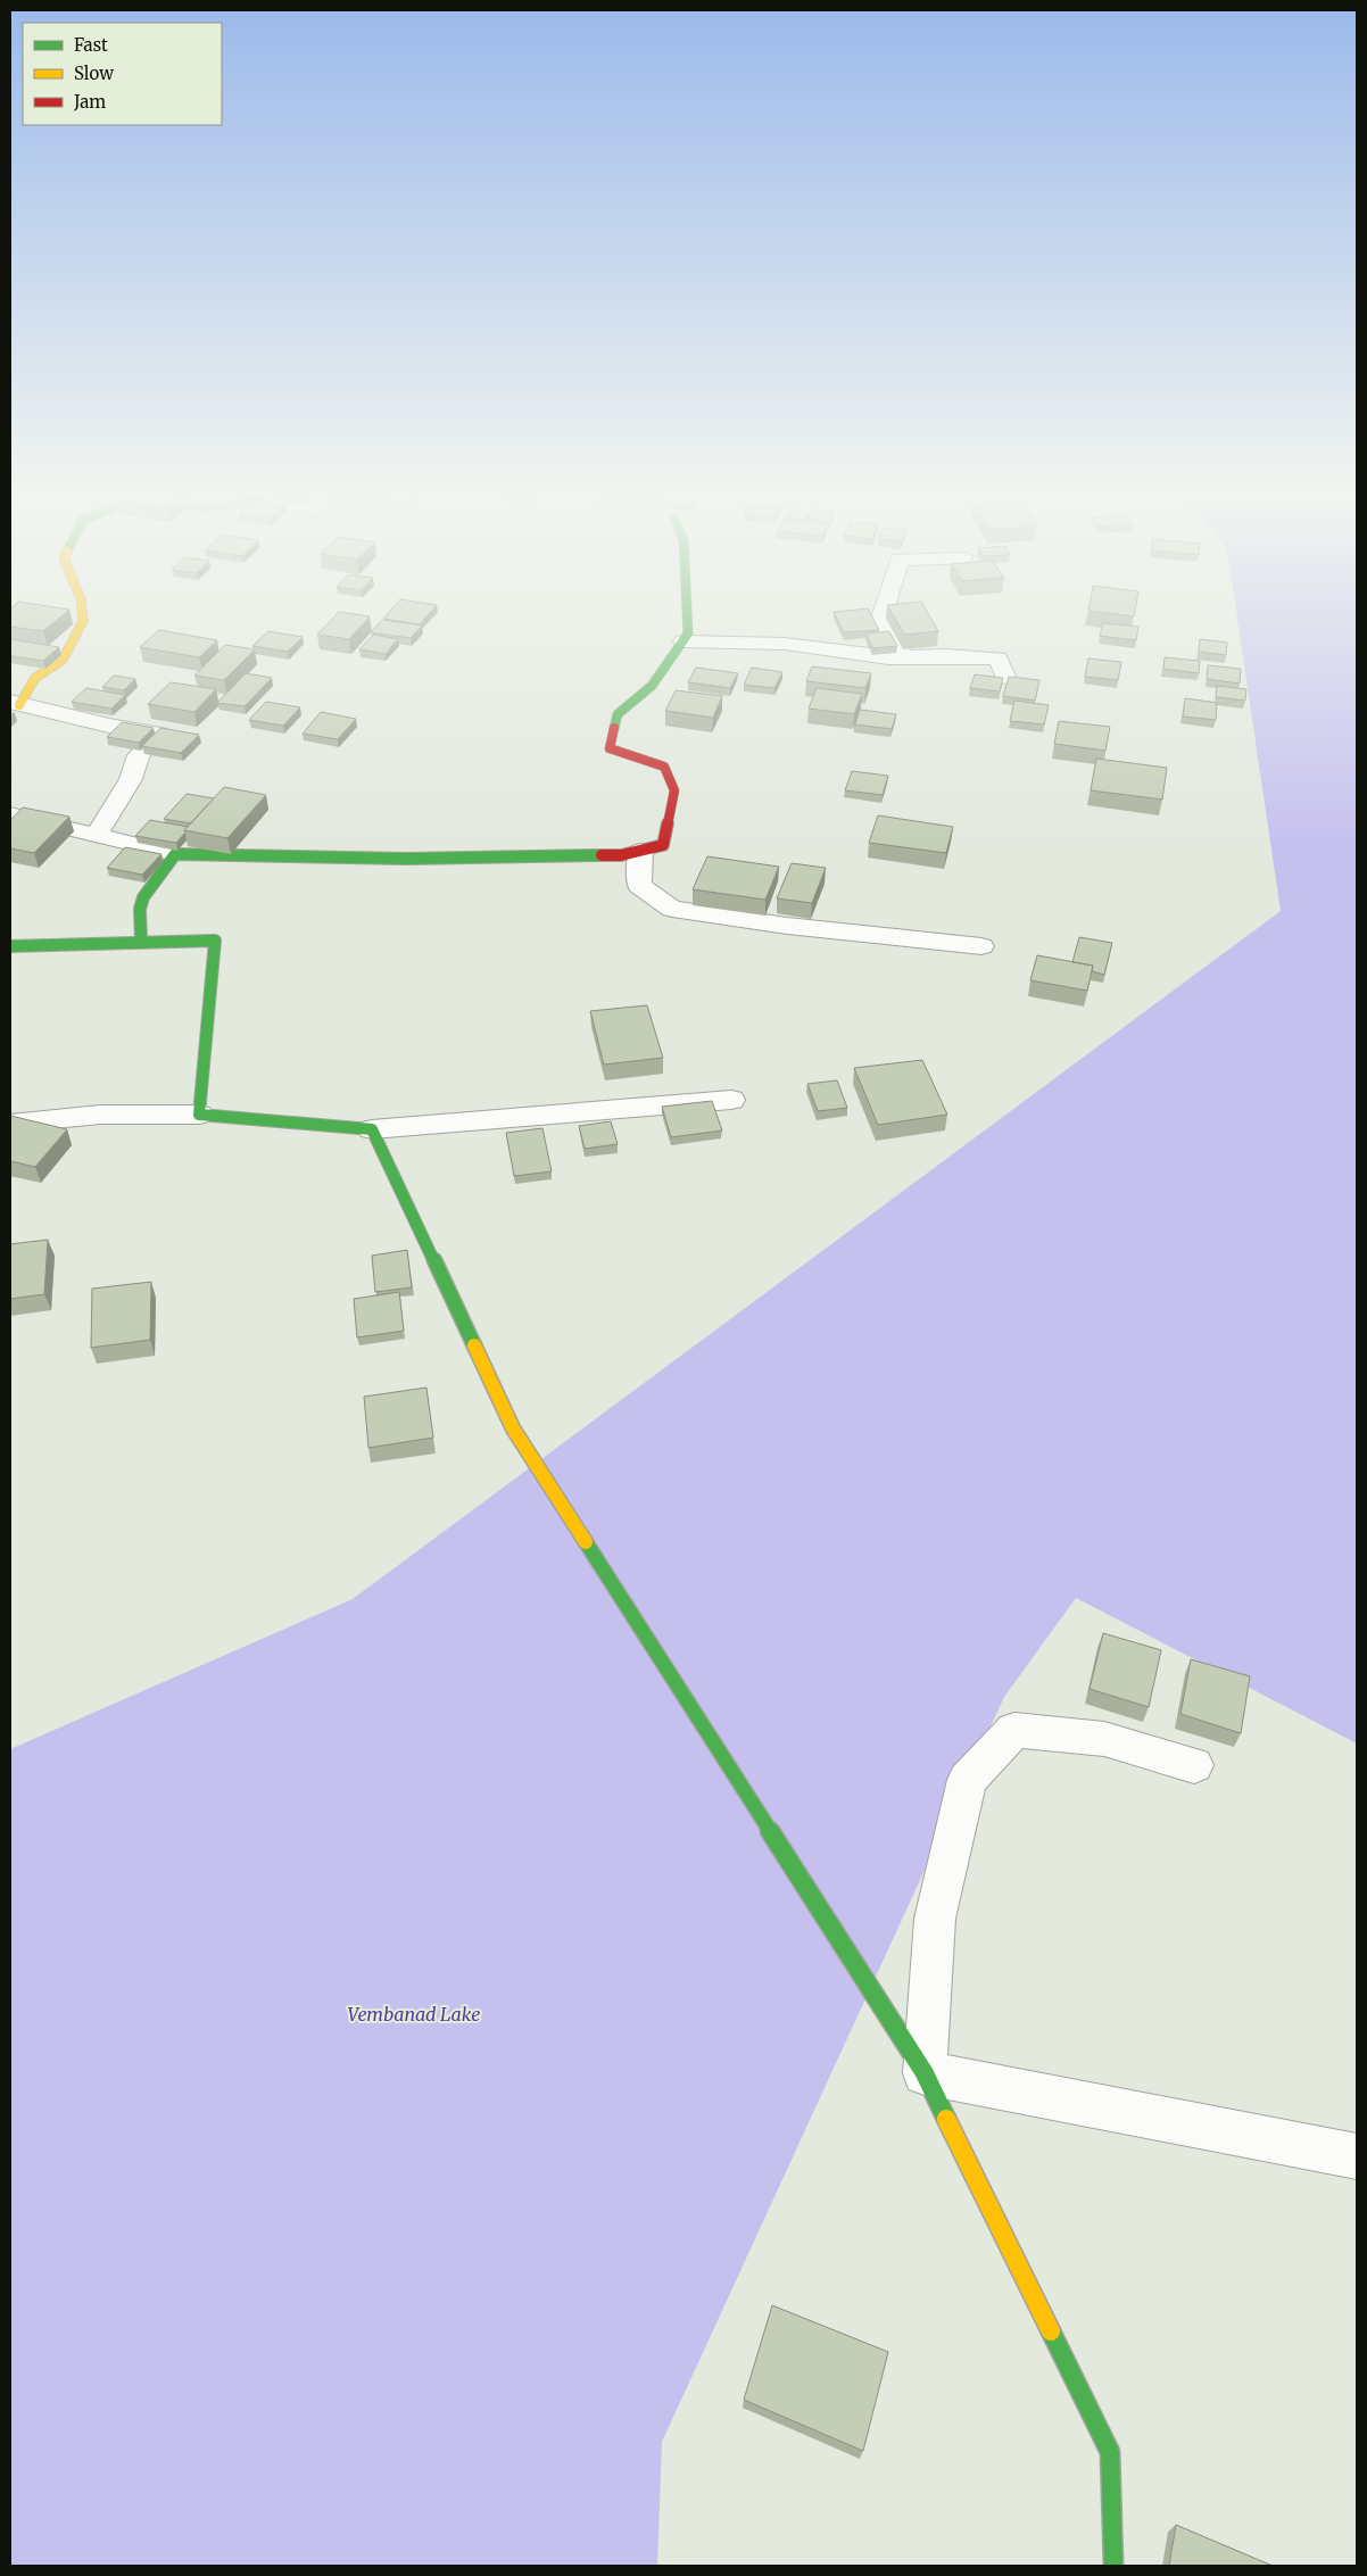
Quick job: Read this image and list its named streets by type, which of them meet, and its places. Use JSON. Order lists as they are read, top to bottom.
{
  "water": ["Vembanad Lake"],
  "legend": ["Fast", "Slow", "Jam"]
}
